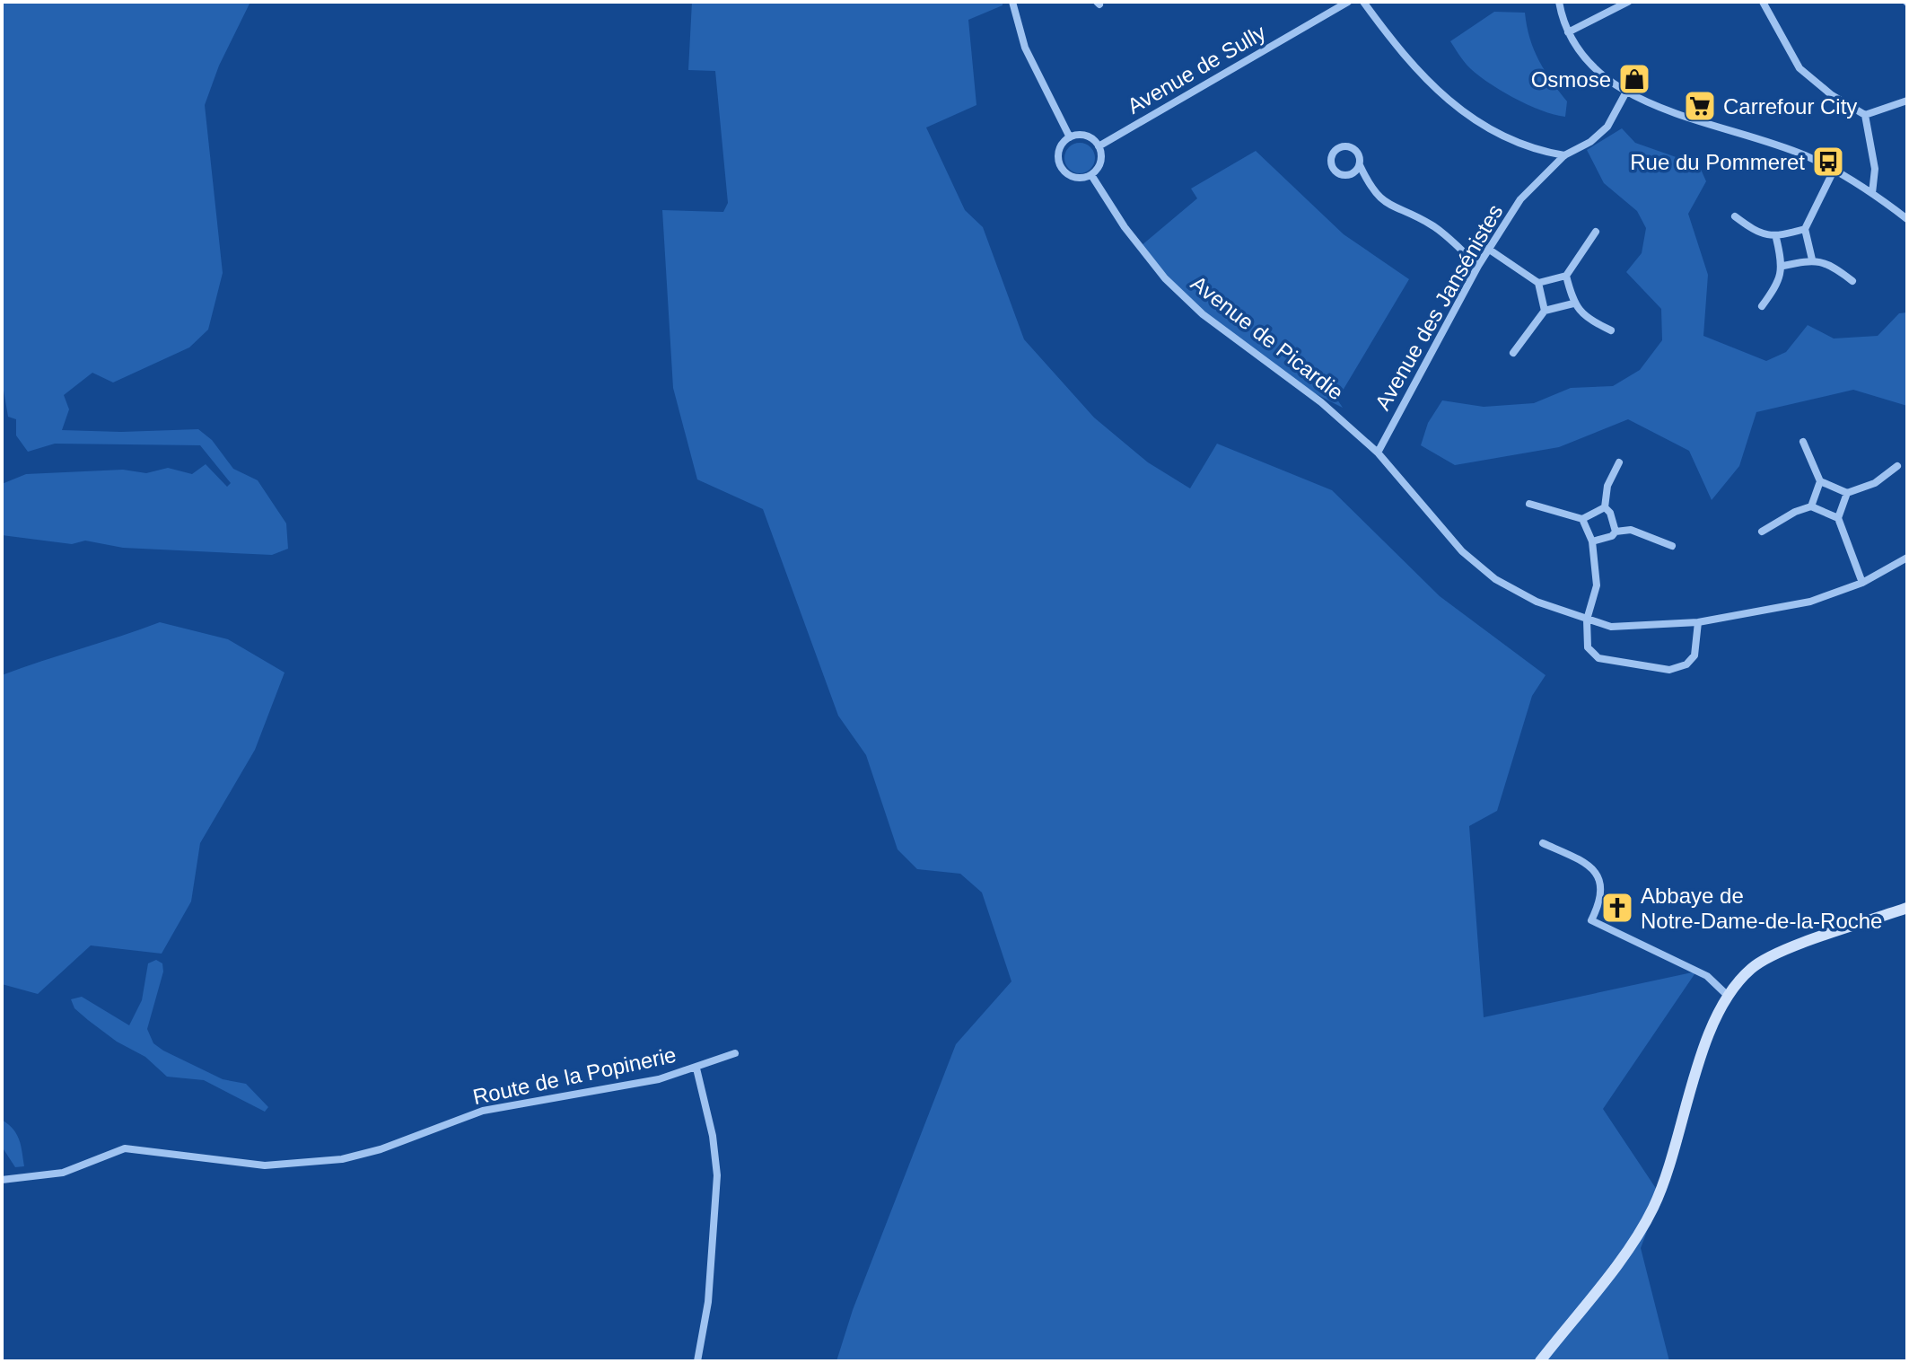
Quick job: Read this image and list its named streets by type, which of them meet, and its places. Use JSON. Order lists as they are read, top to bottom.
{
  "streets": {
    "street": [
      "Avenue de Sully",
      "Avenue des Jansénistes",
      "Avenue de Picardie",
      "Route de la Popinerie"
    ]
  },
  "crossings": [
    ["Avenue de Sully", "Avenue de Picardie"],
    ["Avenue des Jansénistes", "Avenue de Picardie"]
  ],
  "places": {
    "shop": ["Osmose"],
    "supermarket": ["Carrefour City"],
    "bus stop": ["Rue du Pommeret"],
    "church": ["Abbaye de Notre-Dame-de-la-Roche"]
  }
}
